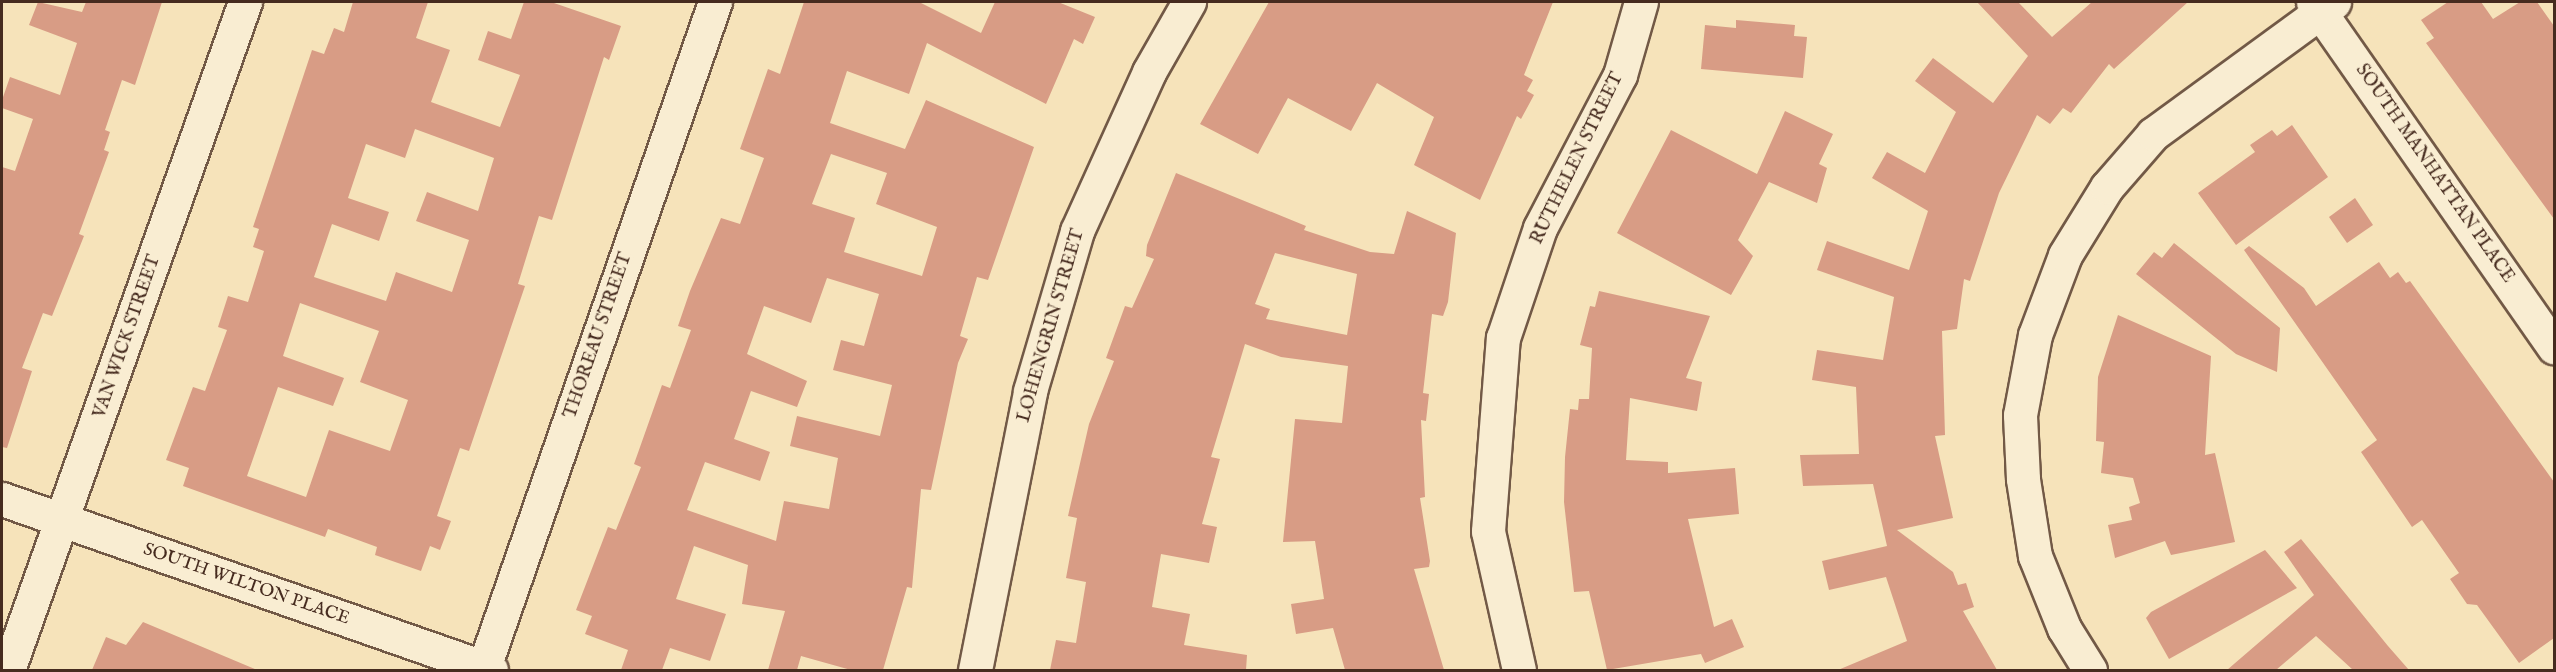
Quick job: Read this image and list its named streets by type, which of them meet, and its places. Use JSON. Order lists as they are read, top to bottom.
{
  "streets": {
    "street": [
      "RUTHELEN STREET",
      "SOUTH MANHATTAN PLACE",
      "LOHENGRIN STREET",
      "THOREAU STREET",
      "VAN WICK STREET",
      "SOUTH WILTON PLACE"
    ]
  },
  "crossings": [
    ["THOREAU STREET", "SOUTH WILTON PLACE"],
    ["VAN WICK STREET", "SOUTH WILTON PLACE"]
  ]
}
